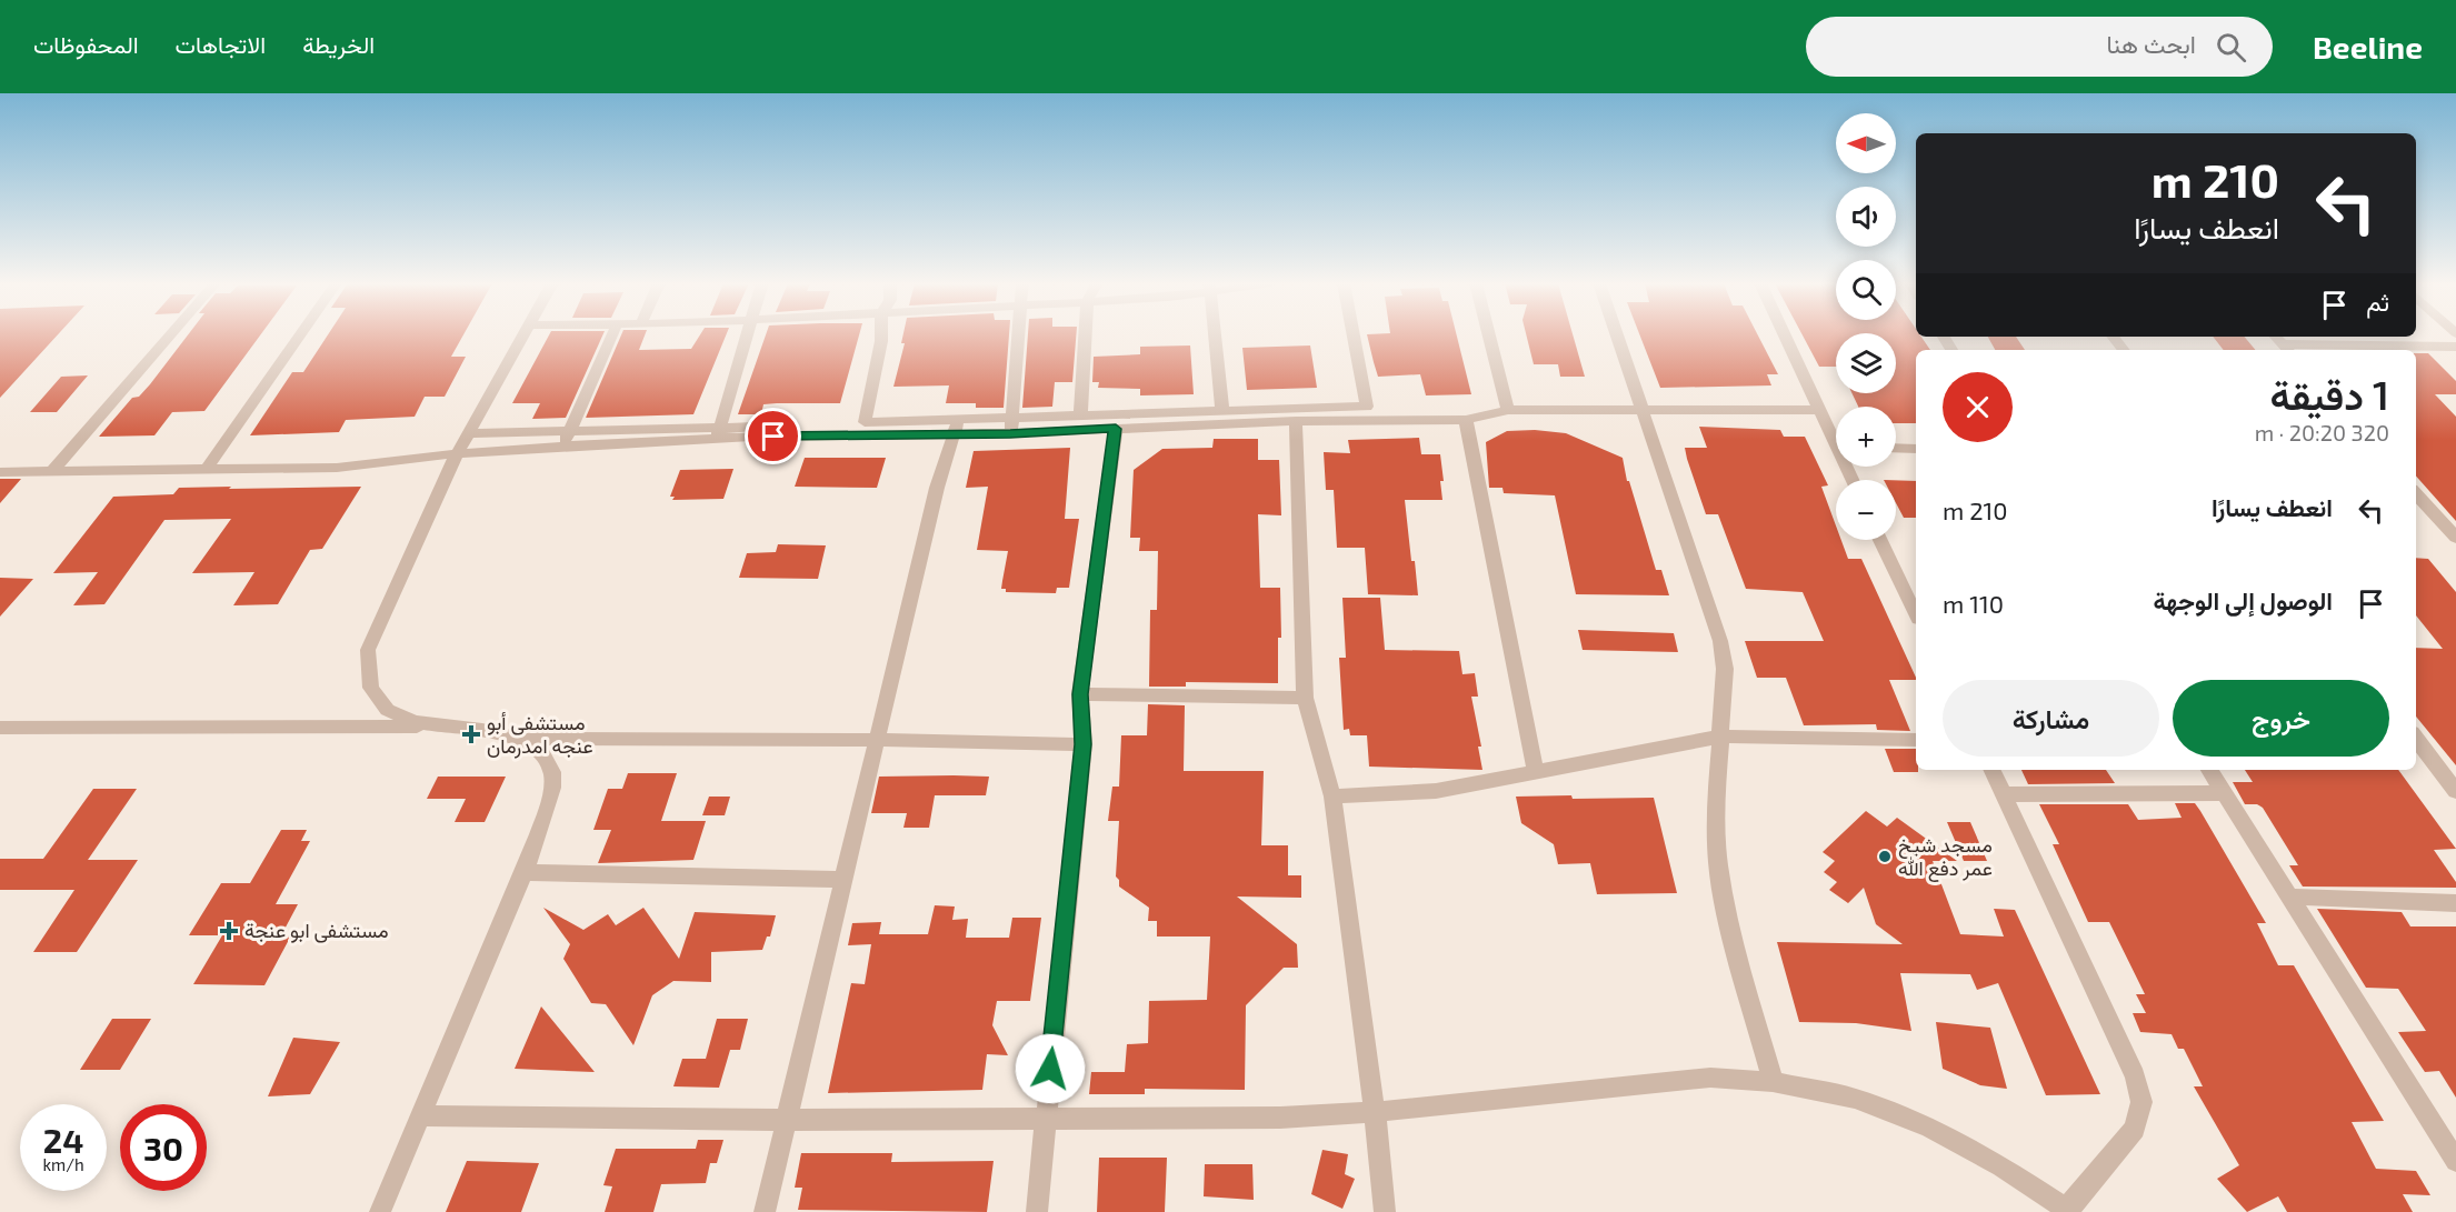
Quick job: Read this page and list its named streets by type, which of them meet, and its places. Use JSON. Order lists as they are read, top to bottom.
{
  "places": {
    "health": ["مستشفى أبو عنجه امدرمان", "مستشفى ابو عنجة"],
    "other": ["مسجد شيخ عمر دفع الله"]
  },
  "north": "left",
  "page": {
    "header": "Beeline",
    "search": "ابحث هنا",
    "nav": ["الخريطة", "الاتجاهات", "المحفوظات"],
    "map_buttons": ["+", "−"],
    "turn": ["210 m", "انعطف يسارًا"],
    "then": "ثم",
    "heading": ["1 دقيقة", "320 m · 20:20"],
    "list": [
      {
        "name": "انعطف يسارًا",
        "value": "210 m"
      },
      {
        "name": "الوصول إلى الوجهة",
        "value": "110 m"
      }
    ],
    "buttons": ["خروج", "مشاركة"],
    "speed": "24 km/h",
    "limit": "30"
  }
}
